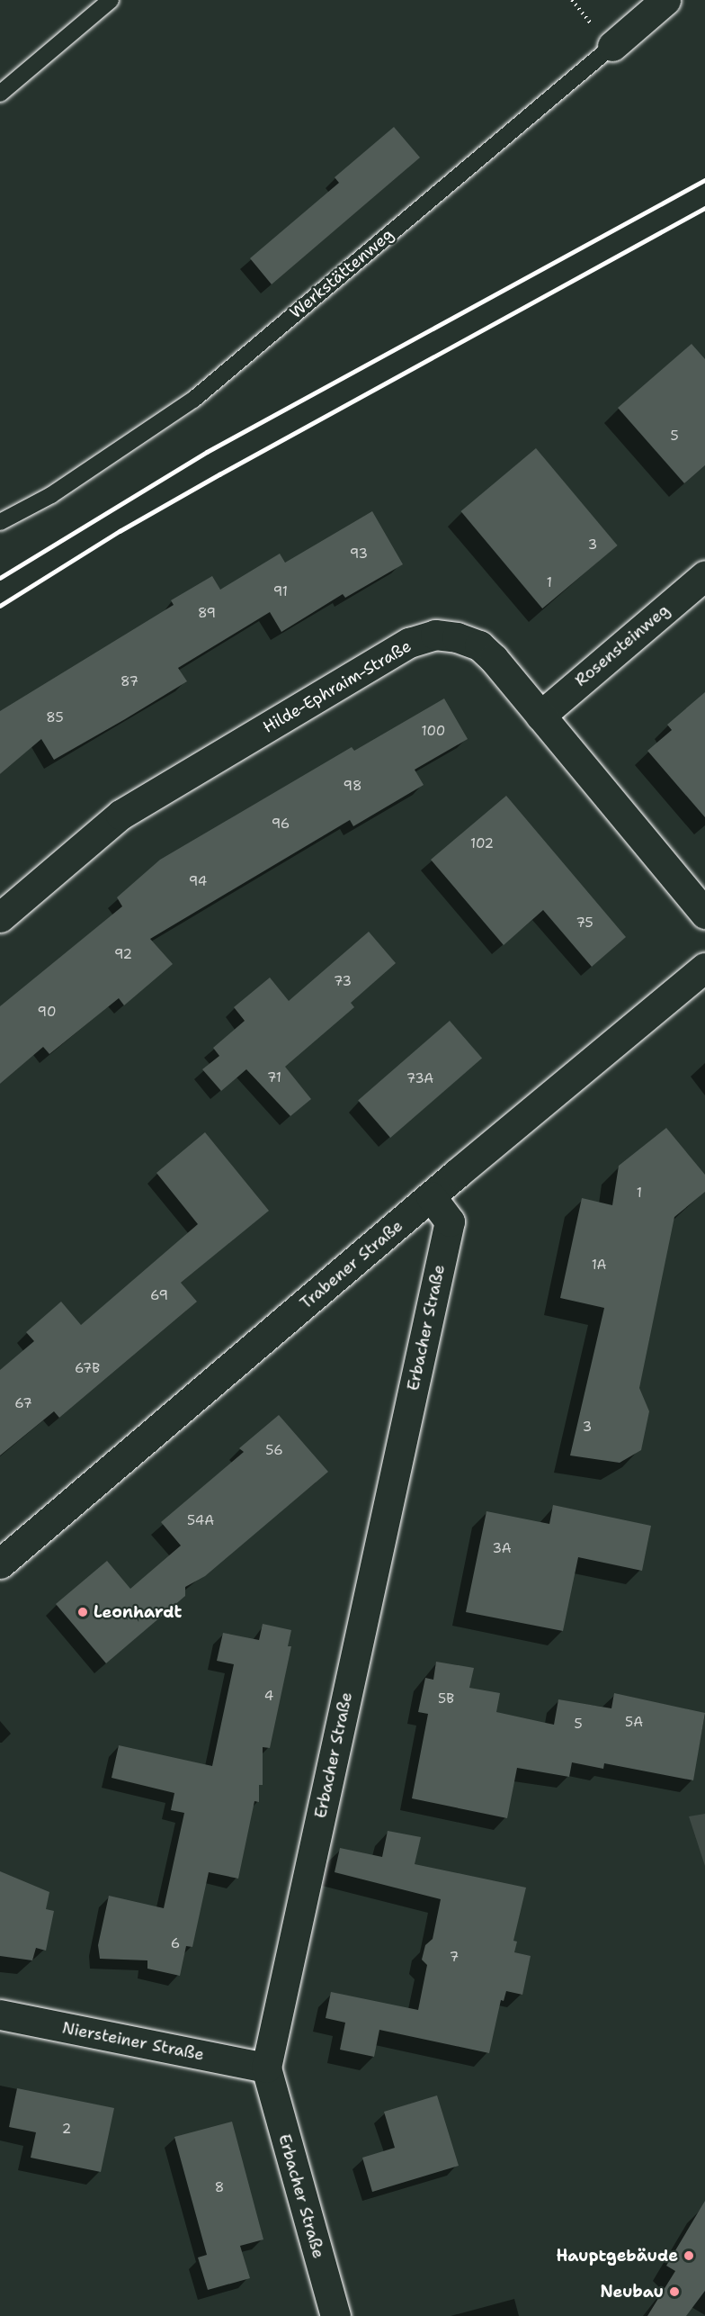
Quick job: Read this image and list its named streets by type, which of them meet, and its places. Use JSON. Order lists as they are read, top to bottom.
{
  "streets": {
    "street": [
      "Werkstättenweg",
      "Rosensteinweg",
      "Hilde-Ephraim-Straße",
      "Trabener Straße",
      "Erbacher Straße",
      "Niersteiner Straße"
    ]
  },
  "crossings": [
    ["Rosensteinweg", "Hilde-Ephraim-Straße"],
    ["Trabener Straße", "Erbacher Straße"],
    ["Erbacher Straße", "Niersteiner Straße"]
  ],
  "places": ["Leonhardt", "Hauptgebäude", "Neubau"],
  "house_numbers": [
    "5",
    "3",
    "93",
    "1",
    "91",
    "89",
    "87",
    "85",
    "100",
    "98",
    "96",
    "102",
    "94",
    "75",
    "92",
    "73",
    "90",
    "71",
    "73A",
    "1",
    "1A",
    "69",
    "67B",
    "67",
    "3",
    "56",
    "54A",
    "3A",
    "4",
    "5B",
    "5A",
    "5",
    "6",
    "7",
    "2",
    "8"
  ]
}
